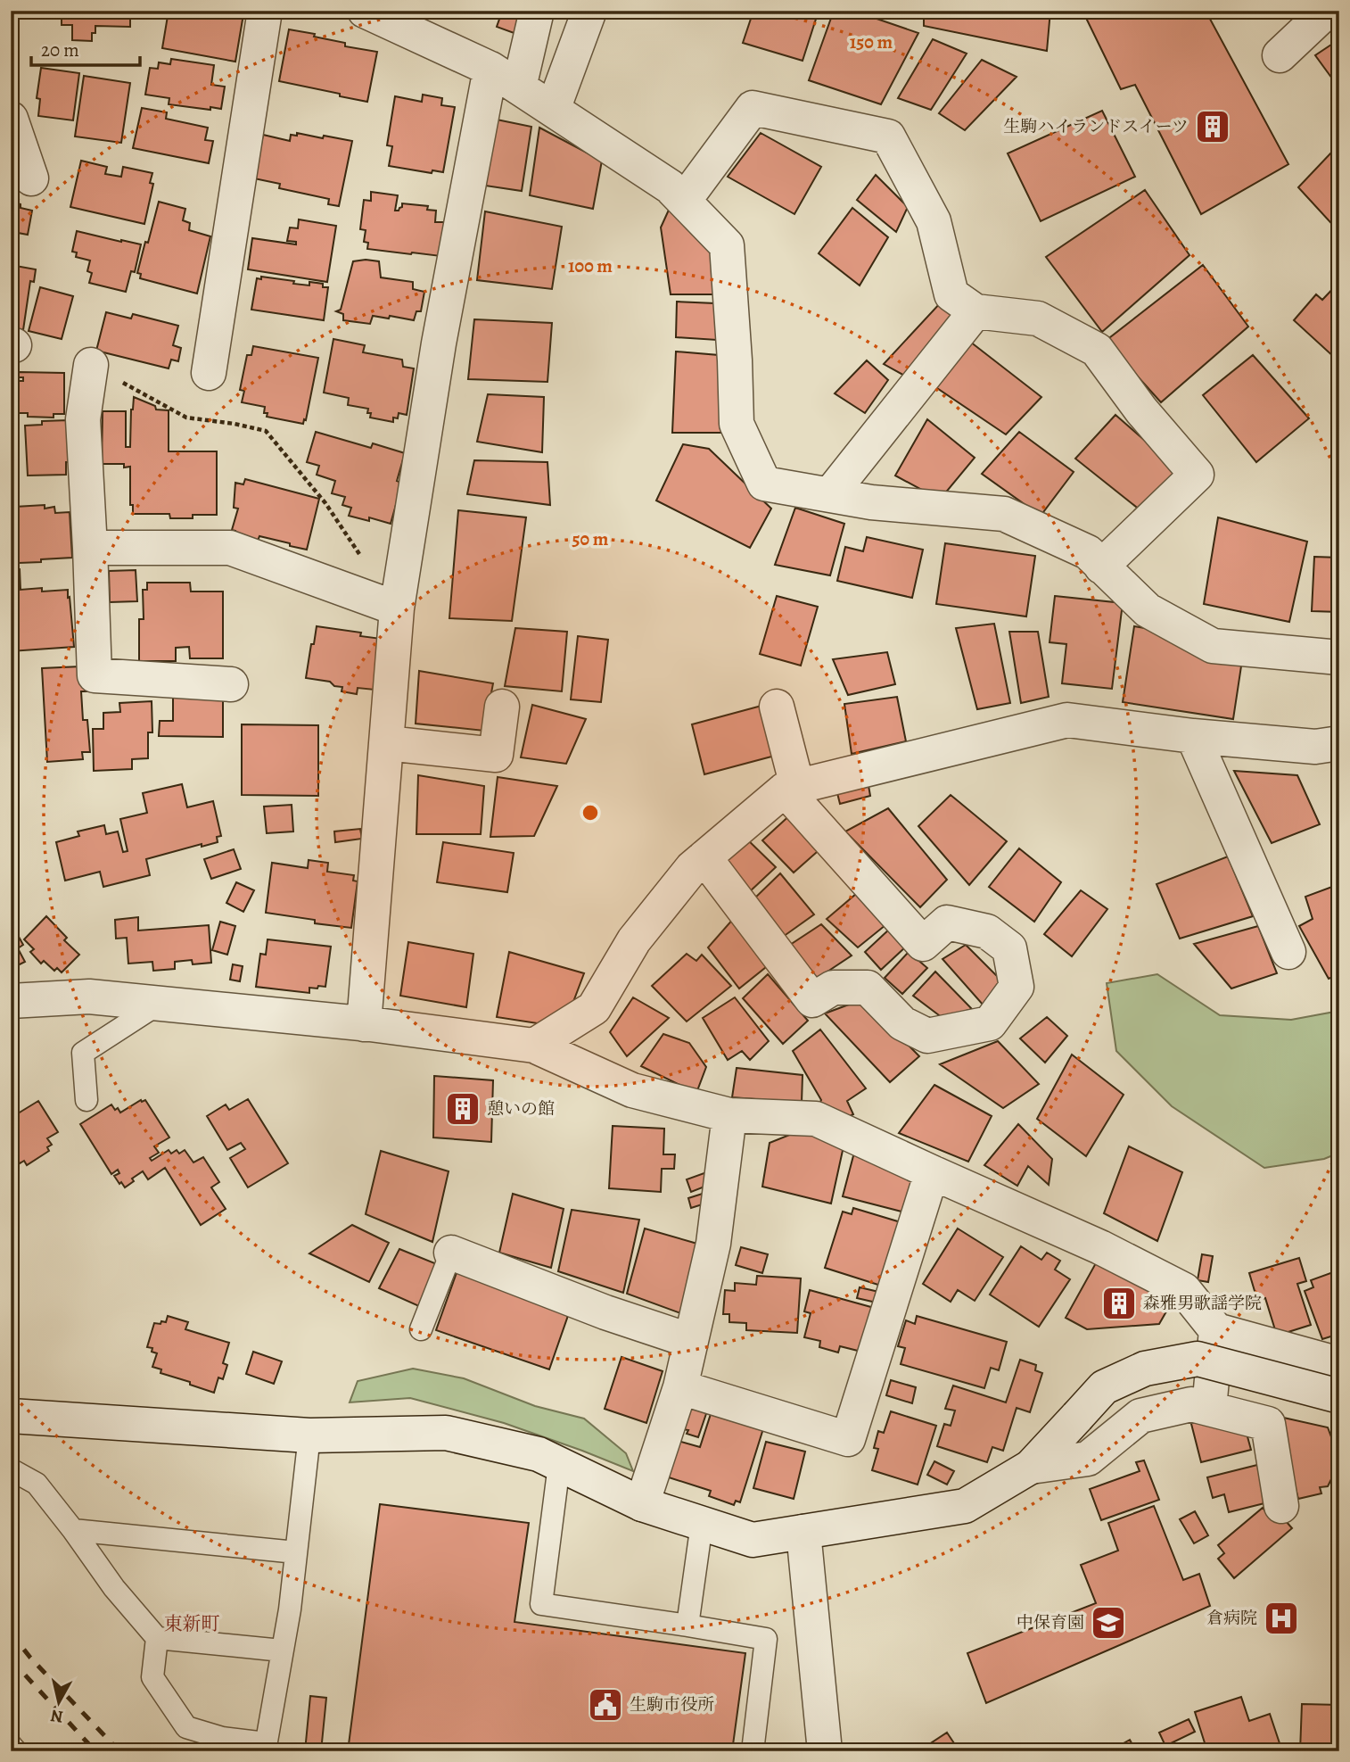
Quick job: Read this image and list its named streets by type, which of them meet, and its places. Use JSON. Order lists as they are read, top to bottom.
{
  "districts": ["東新町"],
  "places": {
    "building": ["生駒ハイランドスイーツ", "憩いの館", "森雅男歌謡学院"],
    "hospital": ["倉病院"],
    "school or university": ["中保育園"],
    "public building": ["生駒市役所"]
  },
  "scale_bar": "20 m",
  "north": "bottom",
  "rings": ["150 m", "100 m", "50 m"]
}
